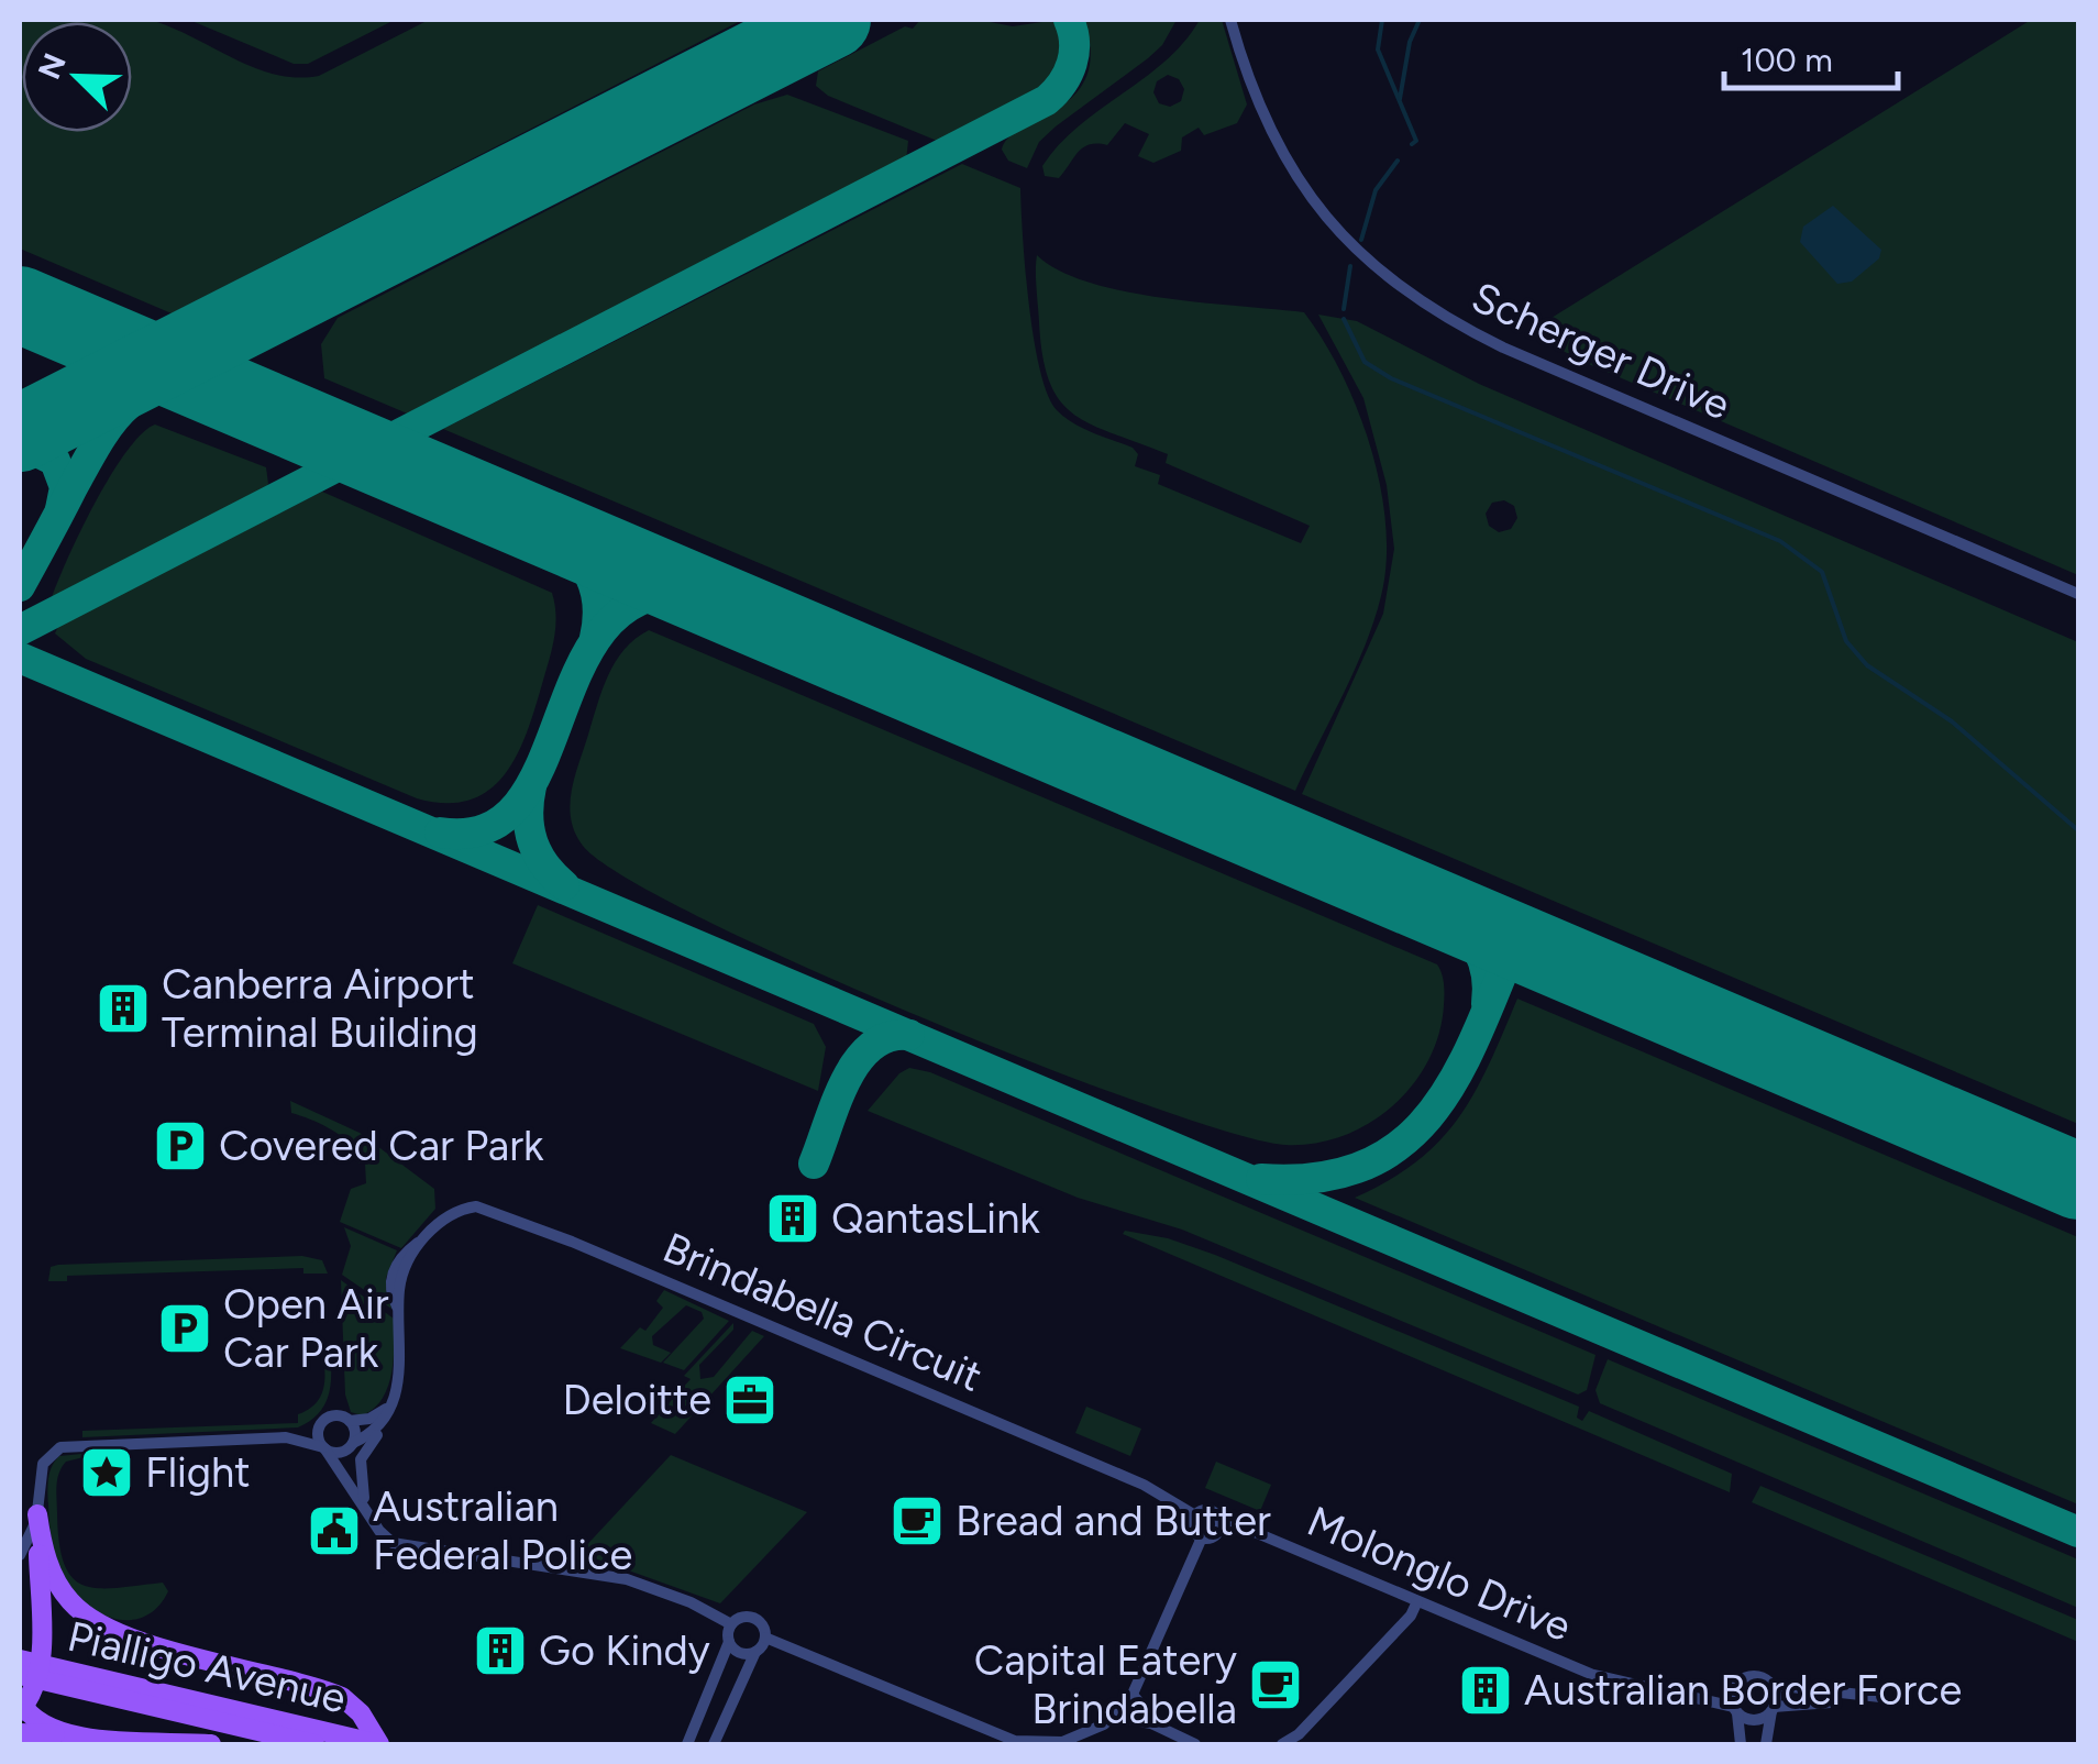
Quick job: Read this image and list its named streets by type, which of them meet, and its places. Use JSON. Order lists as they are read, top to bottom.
{
  "streets": {
    "main road": ["Pialligo Avenue"],
    "street": ["Scherger Drive", "Brindabella Circuit", "Molonglo Drive"]
  },
  "crossings": [
    ["Brindabella Circuit", "Molonglo Drive"]
  ],
  "places": {
    "building": [
      "Canberra Airport Terminal Building",
      "QantasLink",
      "Go Kindy",
      "Australian Border Force"
    ],
    "parking": ["Covered Car Park", "Open Air Car Park"],
    "office": ["Deloitte"],
    "place": ["Flight"],
    "cafe": ["Bread and Butter", "Capital Eatery Brindabella"],
    "public building": ["Australian Federal Police"]
  },
  "scale_bar": "100 m",
  "north": "top left"
}
